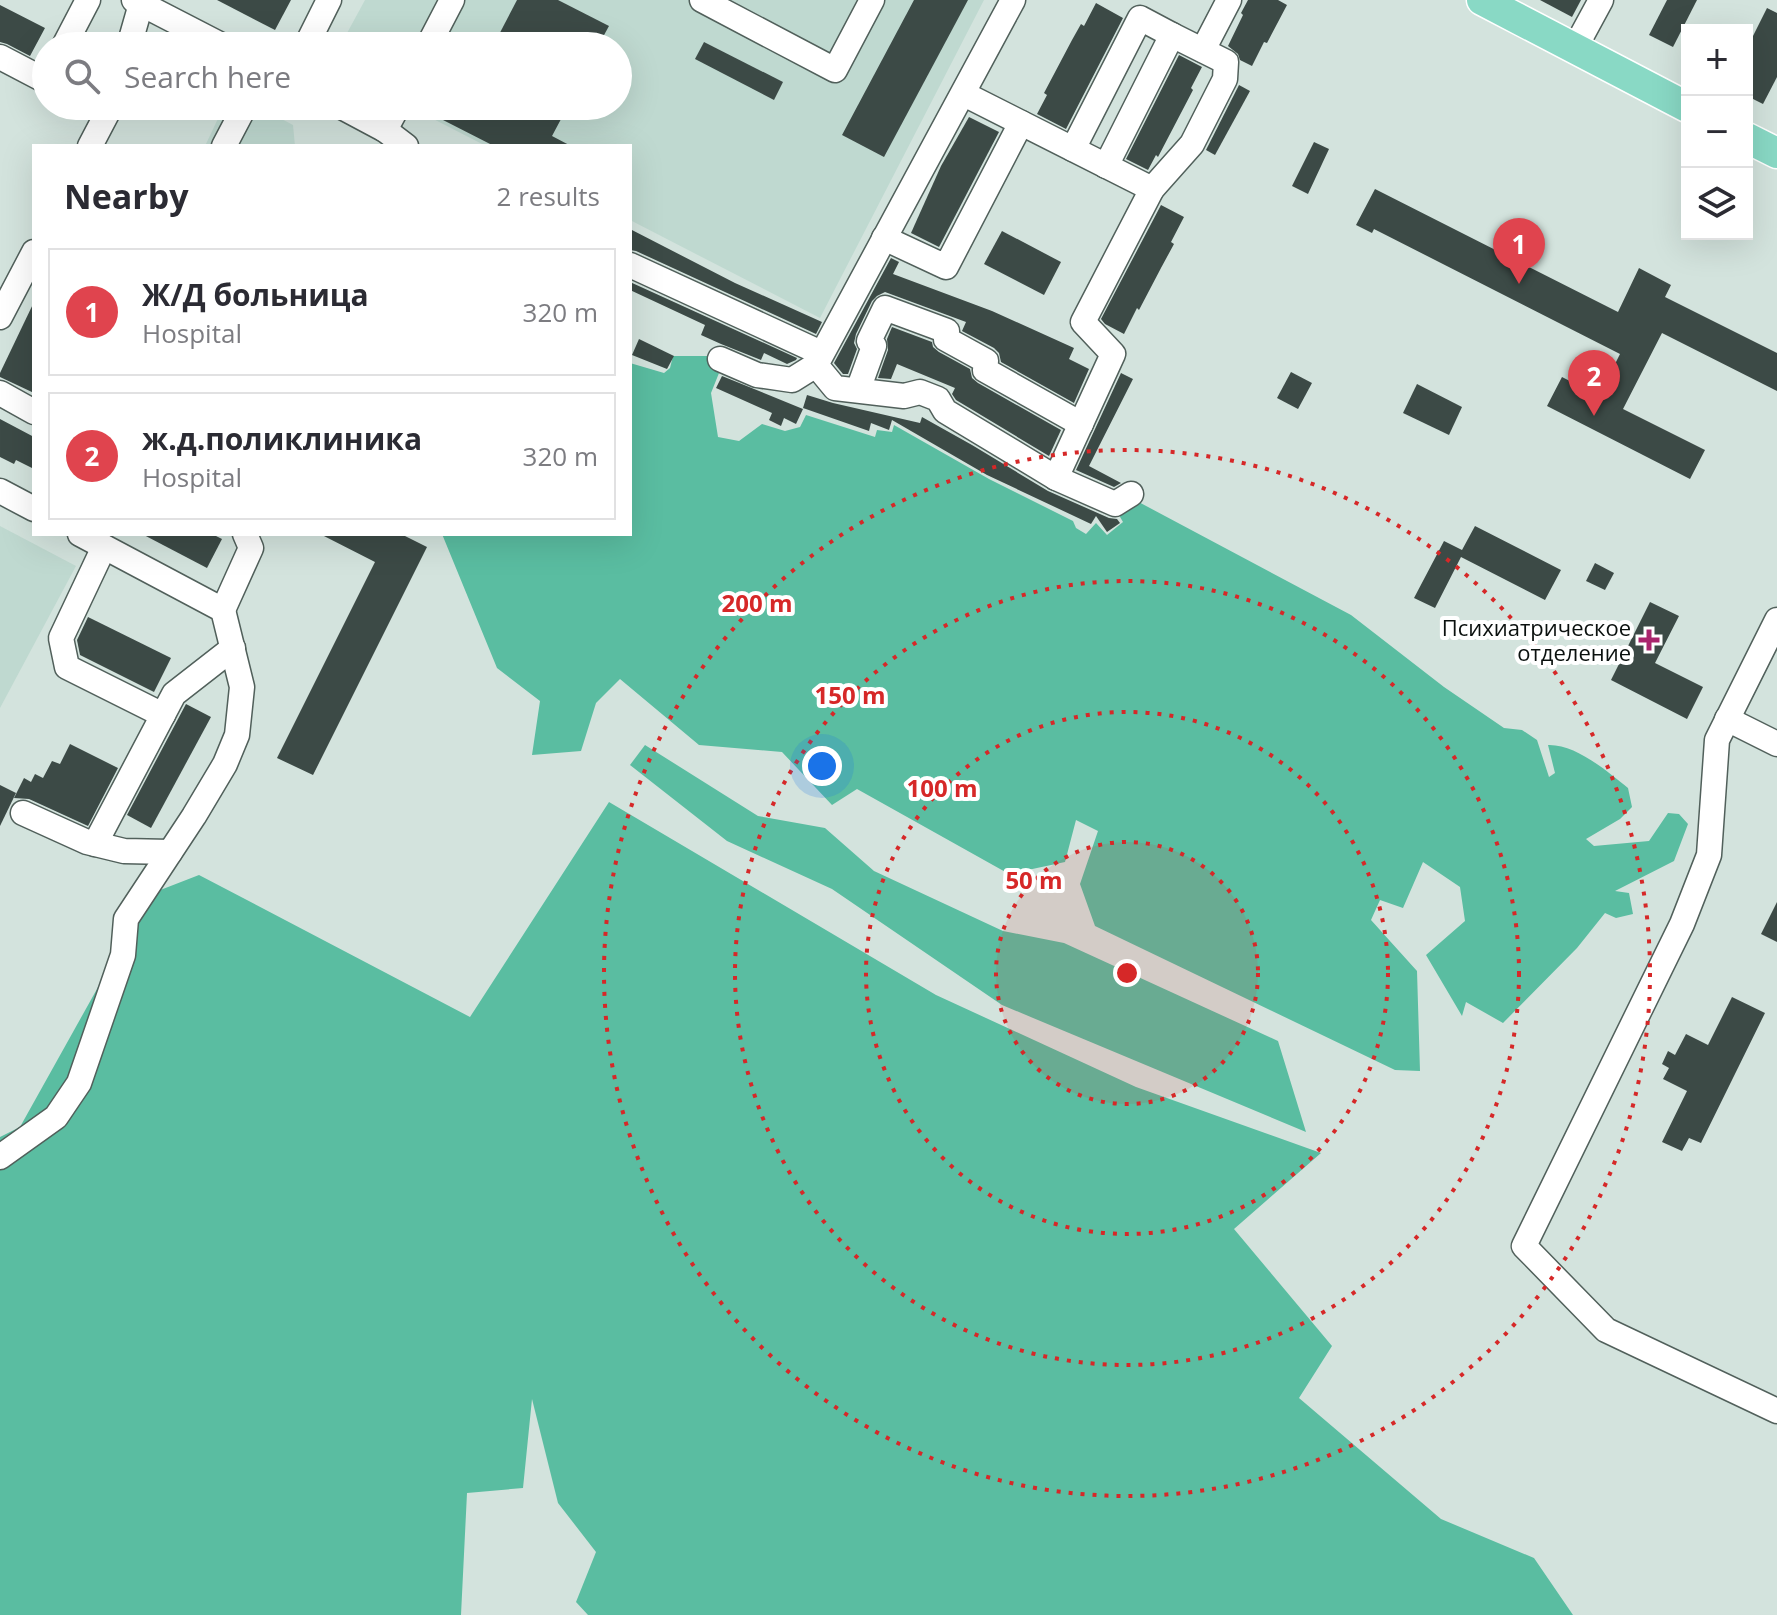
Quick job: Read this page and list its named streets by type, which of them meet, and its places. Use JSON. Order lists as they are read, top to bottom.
{
  "places": {
    "health": ["Психиатрическое отделение"]
  },
  "page": {
    "map_buttons": ["+", "−"],
    "search": "Search here",
    "heading": ["Nearby", "2 results"],
    "pins": ["1", "2"],
    "list": [
      {
        "mark": "1",
        "name": "Ж/Д больница",
        "note": "Hospital",
        "value": "320 m"
      },
      {
        "mark": "2",
        "name": "ж.д.поликлиника",
        "note": "Hospital",
        "value": "320 m"
      }
    ]
  },
  "rings": [
    "200 m",
    "150 m",
    "100 m",
    "50 m"
  ]
}
